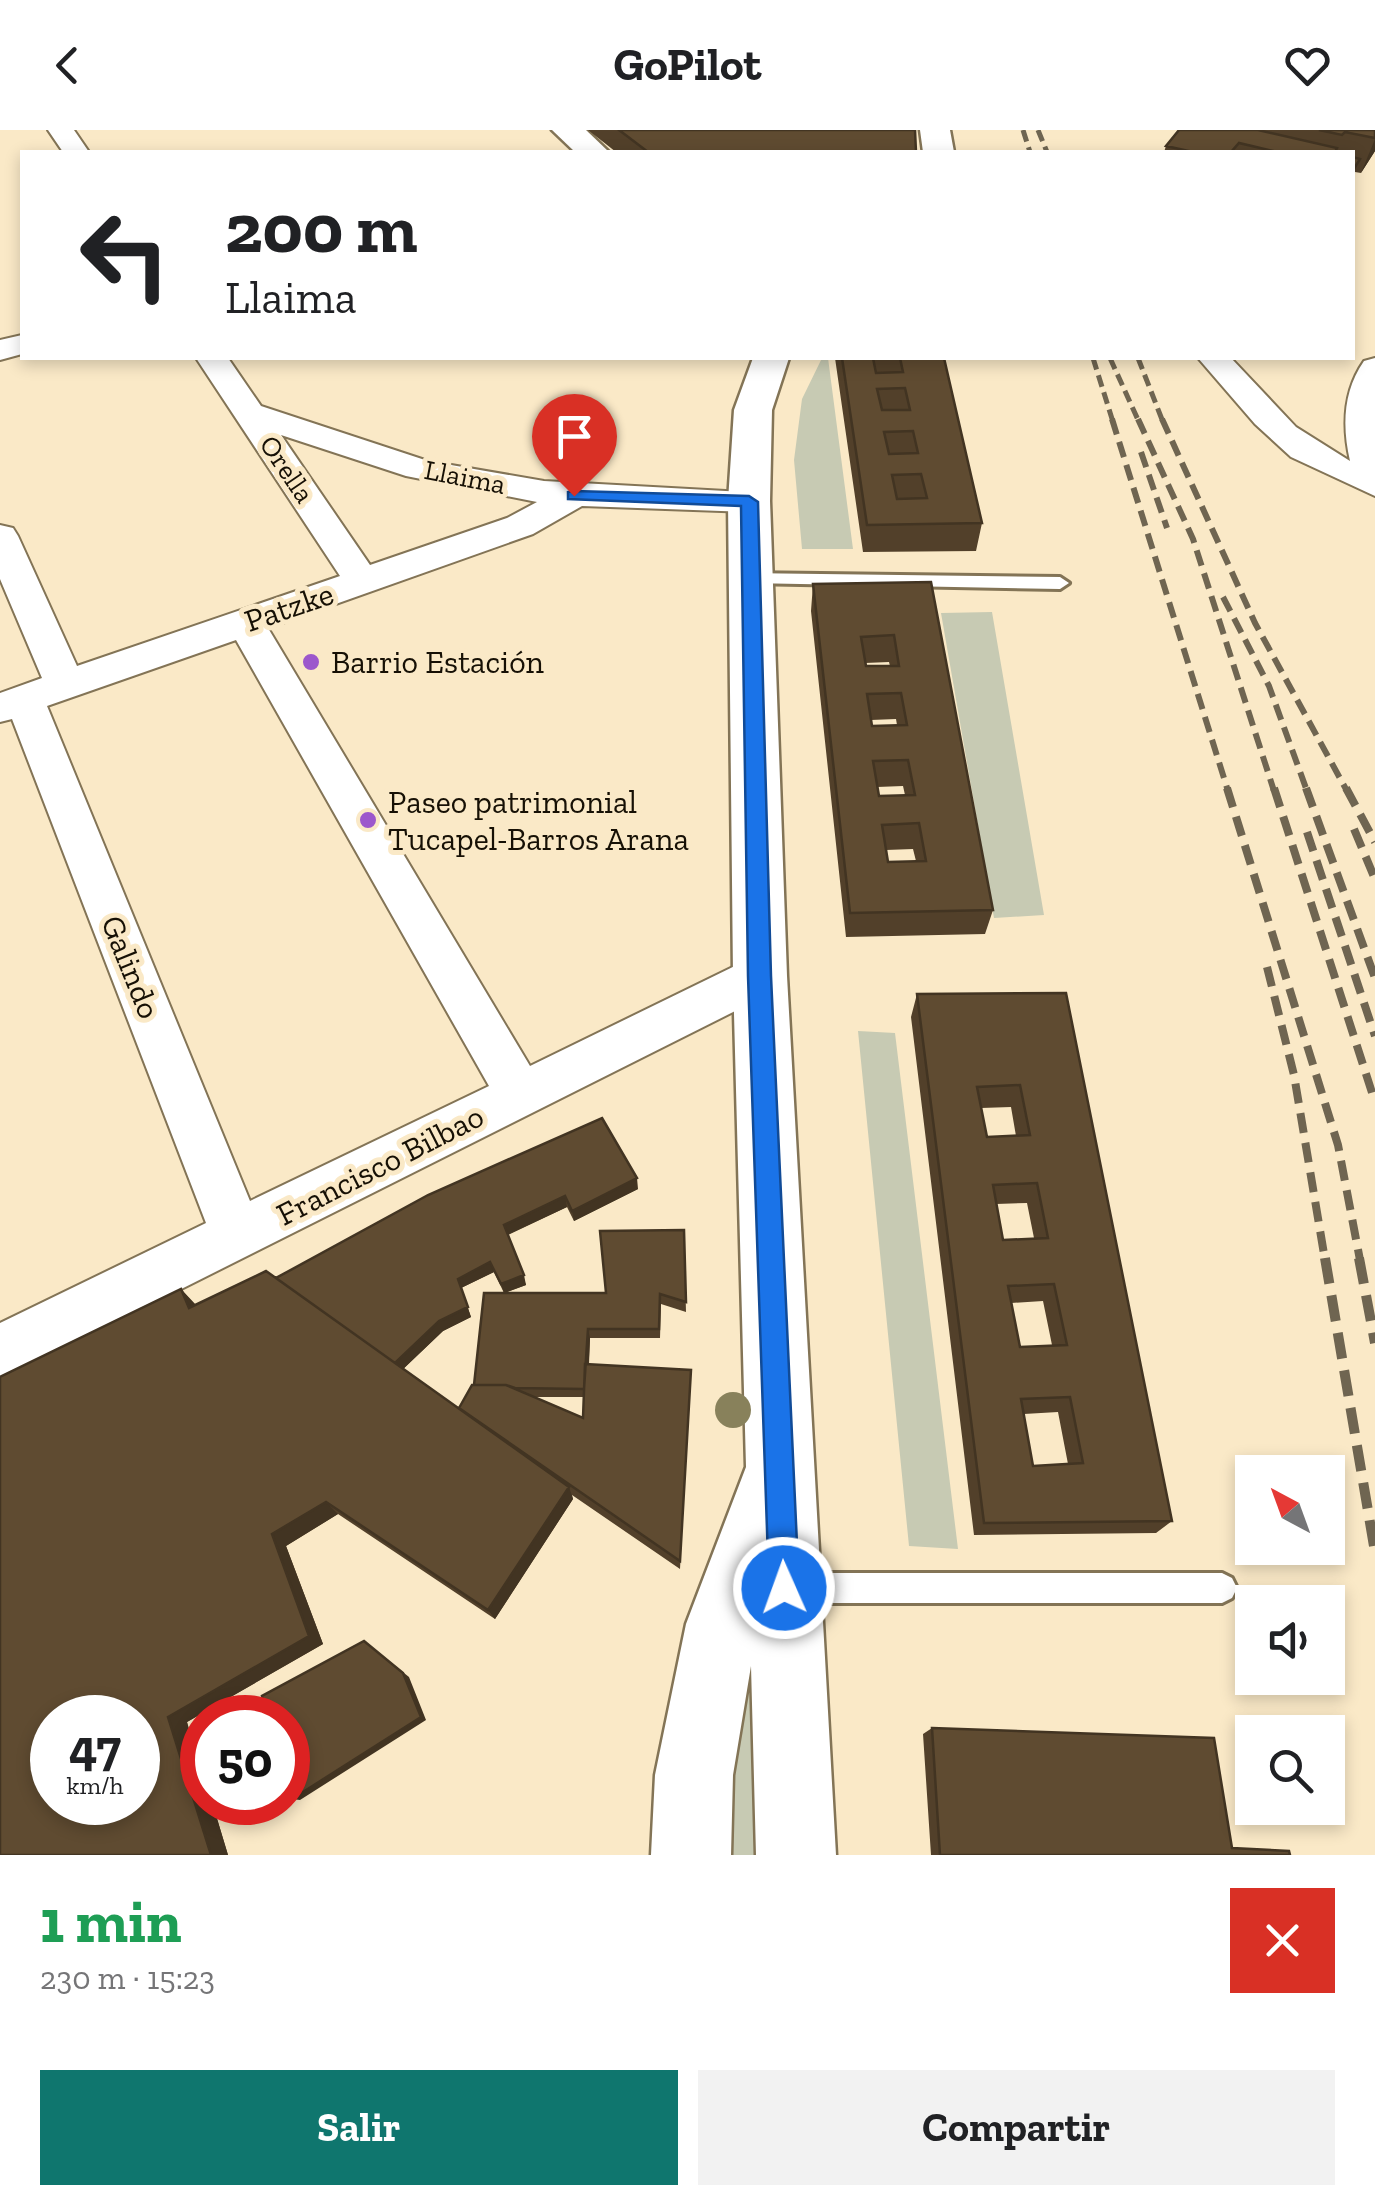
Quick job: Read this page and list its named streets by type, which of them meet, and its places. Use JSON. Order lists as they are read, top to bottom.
{
  "streets": {
    "street": [
      "Orella",
      "Llaima",
      "Patzke",
      "Galindo",
      "Francisco Bilbao"
    ]
  },
  "crossings": [
    ["Orella", "Llaima"],
    ["Orella", "Patzke"],
    ["Llaima", "Patzke"],
    ["Patzke", "Galindo"],
    ["Galindo", "Francisco Bilbao"]
  ],
  "places": ["Barrio Estación", "Paseo patrimonial Tucapel-Barros Arana"],
  "north": "top left",
  "page": {
    "header": "GoPilot",
    "turn": ["200 m", "Llaima"],
    "speed": "47 km/h",
    "limit": "50",
    "heading": ["1 min", "230 m · 15:23"],
    "buttons": ["Salir", "Compartir"]
  }
}
